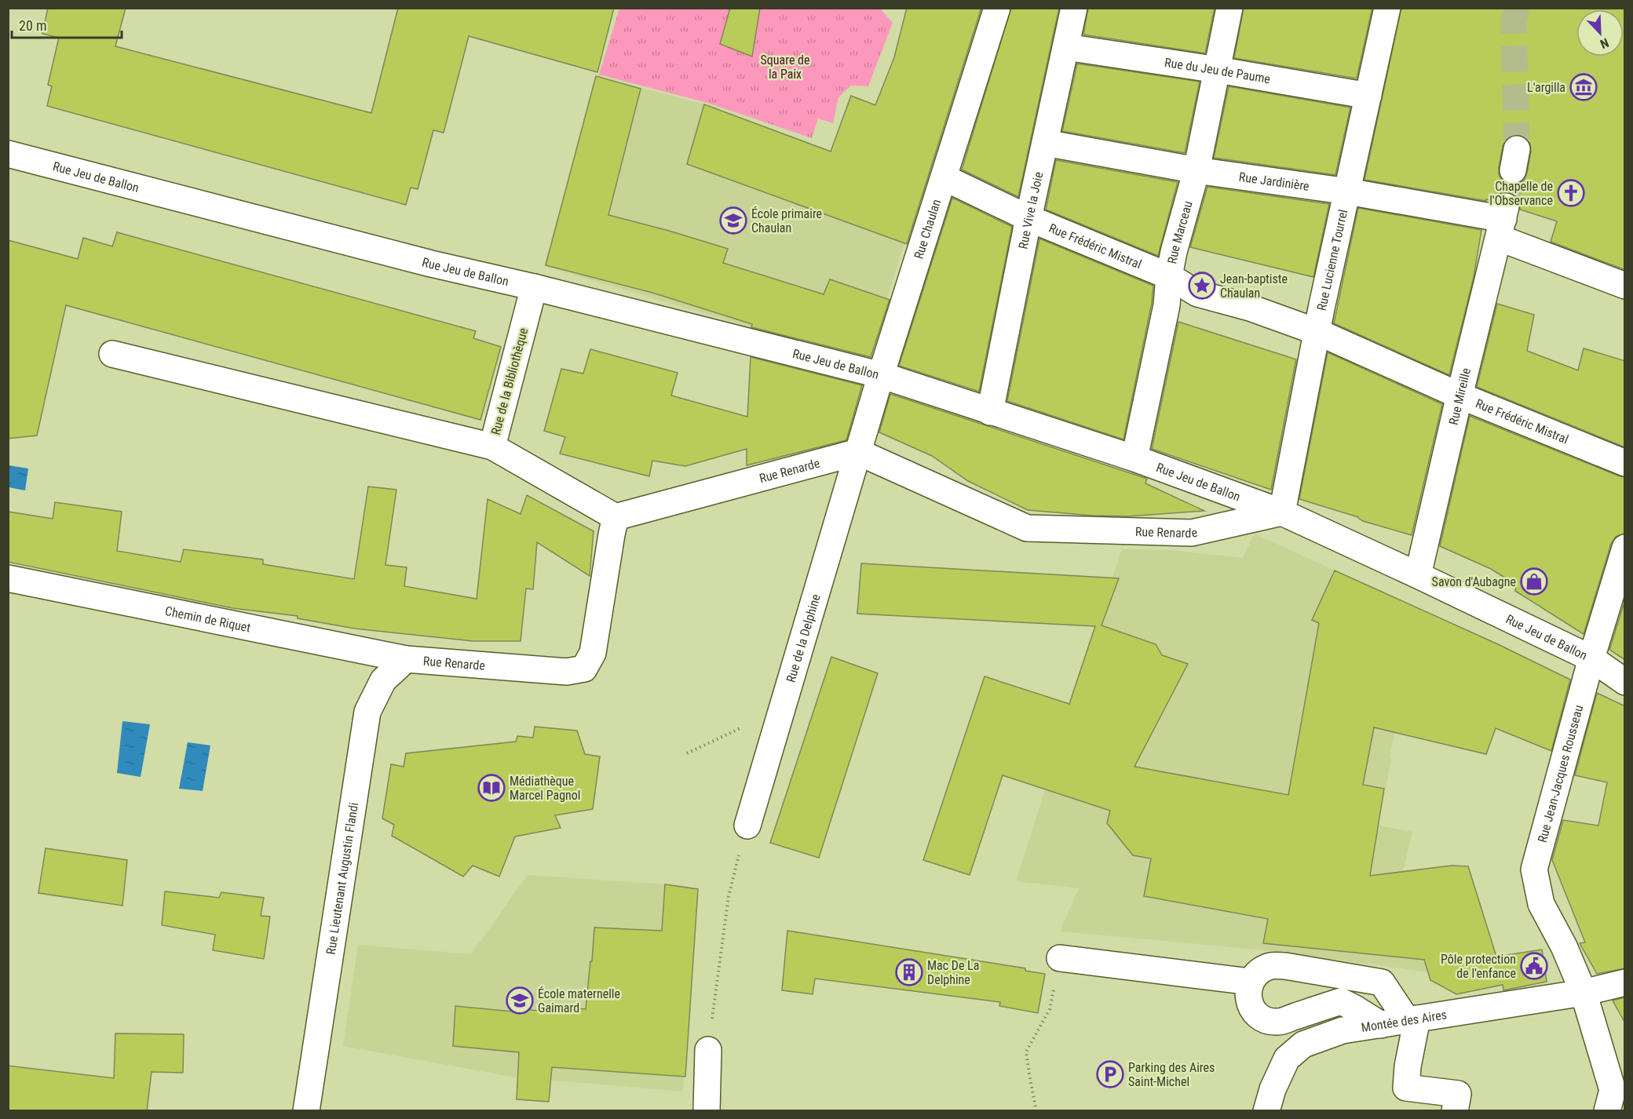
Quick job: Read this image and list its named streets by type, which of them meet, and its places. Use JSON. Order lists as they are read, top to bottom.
{
  "streets": {
    "street": [
      "Rue du Jeu de Paume",
      "Rue Jeu de Ballon",
      "Rue Jardinière",
      "Rue Vive la Joie",
      "Rue Chaulan",
      "Rue Marceau",
      "Rue Frédéric Mistral",
      "Rue Lucienne Tourrel",
      "Rue de la Bibliothèque",
      "Rue Mireille",
      "Rue Renarde",
      "Chemin de Riquet",
      "Rue de la Delphine",
      "Rue Jean-Jacques Rousseau",
      "Rue Lieutenant Augustin Flandi",
      "Montée des Aires"
    ]
  },
  "crossings": [
    ["Rue du Jeu de Paume", "Rue Vive la Joie"],
    ["Rue du Jeu de Paume", "Rue Marceau"],
    ["Rue du Jeu de Paume", "Rue Lucienne Tourrel"],
    ["Rue Jeu de Ballon", "Rue Vive la Joie"],
    ["Rue Jeu de Ballon", "Rue Chaulan"],
    ["Rue Jeu de Ballon", "Rue Marceau"],
    ["Rue Jeu de Ballon", "Rue Lucienne Tourrel"],
    ["Rue Jeu de Ballon", "Rue de la Bibliothèque"],
    ["Rue Jeu de Ballon", "Rue Mireille"],
    ["Rue Jeu de Ballon", "Rue Renarde"],
    ["Rue Jeu de Ballon", "Rue Jean-Jacques Rousseau"],
    ["Rue Jardinière", "Rue Vive la Joie"],
    ["Rue Jardinière", "Rue Marceau"],
    ["Rue Jardinière", "Rue Lucienne Tourrel"],
    ["Rue Jardinière", "Rue Mireille"],
    ["Rue Vive la Joie", "Rue Frédéric Mistral"],
    ["Rue Chaulan", "Rue Frédéric Mistral"],
    ["Rue Chaulan", "Rue Renarde"],
    ["Rue Chaulan", "Rue de la Delphine"],
    ["Rue Marceau", "Rue Frédéric Mistral"],
    ["Rue Frédéric Mistral", "Rue Lucienne Tourrel"],
    ["Rue Frédéric Mistral", "Rue Mireille"],
    ["Rue Lucienne Tourrel", "Rue Renarde"],
    ["Rue de la Bibliothèque", "Rue Renarde"],
    ["Rue Renarde", "Chemin de Riquet"],
    ["Rue Renarde", "Rue de la Delphine"],
    ["Rue Renarde", "Rue Lieutenant Augustin Flandi"],
    ["Chemin de Riquet", "Rue Lieutenant Augustin Flandi"],
    ["Rue Jean-Jacques Rousseau", "Montée des Aires"]
  ],
  "parks": ["Square de la Paix"],
  "places": {
    "museum": ["L'argilla"],
    "church": ["Chapelle de l'Observance"],
    "school or university": ["École primaire Chaulan", "École maternelle Gaimard"],
    "place": ["Jean-baptiste Chaulan"],
    "shop": ["Savon d'Aubagne"],
    "library": ["Médiathèque Marcel Pagnol"],
    "public building": ["Pôle protection de l'enfance"],
    "building": ["Mac De La Delphine"],
    "parking": ["Parking des Aires Saint-Michel"]
  },
  "scale_bar": "20 m",
  "north": "bottom right"
}
